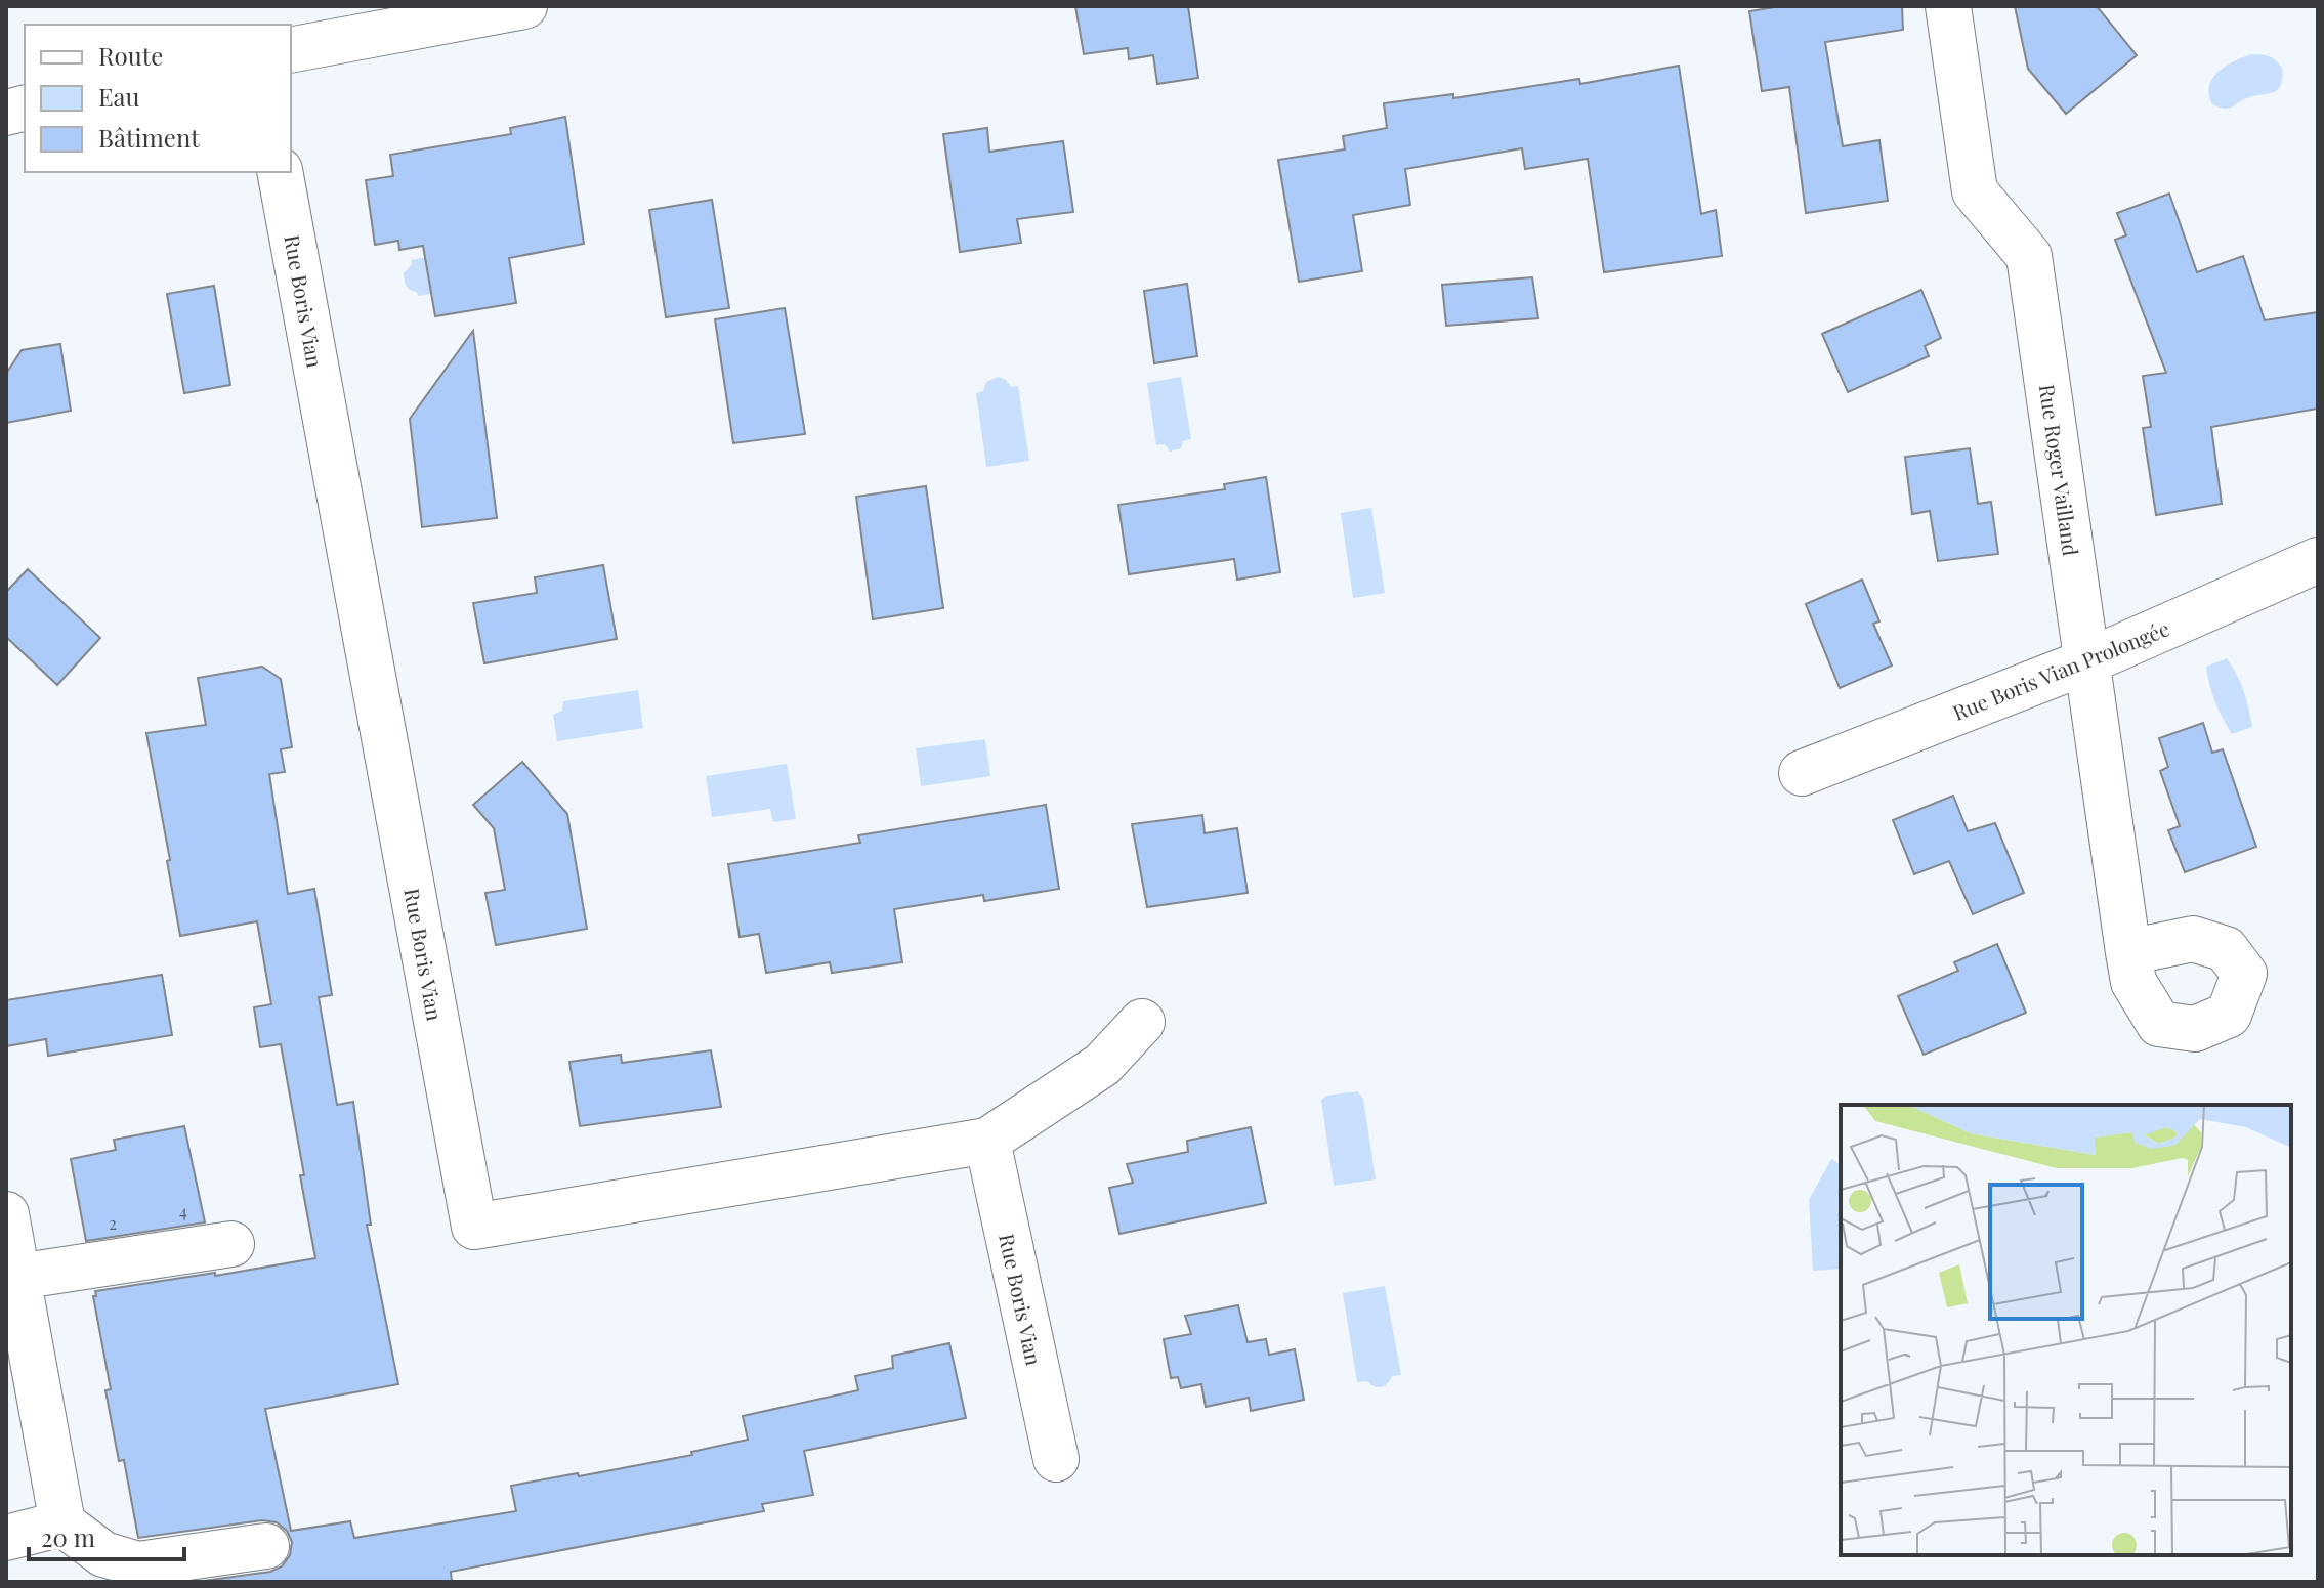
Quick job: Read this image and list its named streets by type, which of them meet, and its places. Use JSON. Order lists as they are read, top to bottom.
{
  "streets": {
    "street": ["Rue Boris Vian", "Rue Roger Vailland", "Rue Boris Vian Prolongée"]
  },
  "crossings": [
    ["Rue Roger Vailland", "Rue Boris Vian Prolongée"]
  ],
  "house_numbers": ["4", "2"],
  "legend": ["Route", "Eau", "Bâtiment"],
  "scale_bar": "20 m"
}
